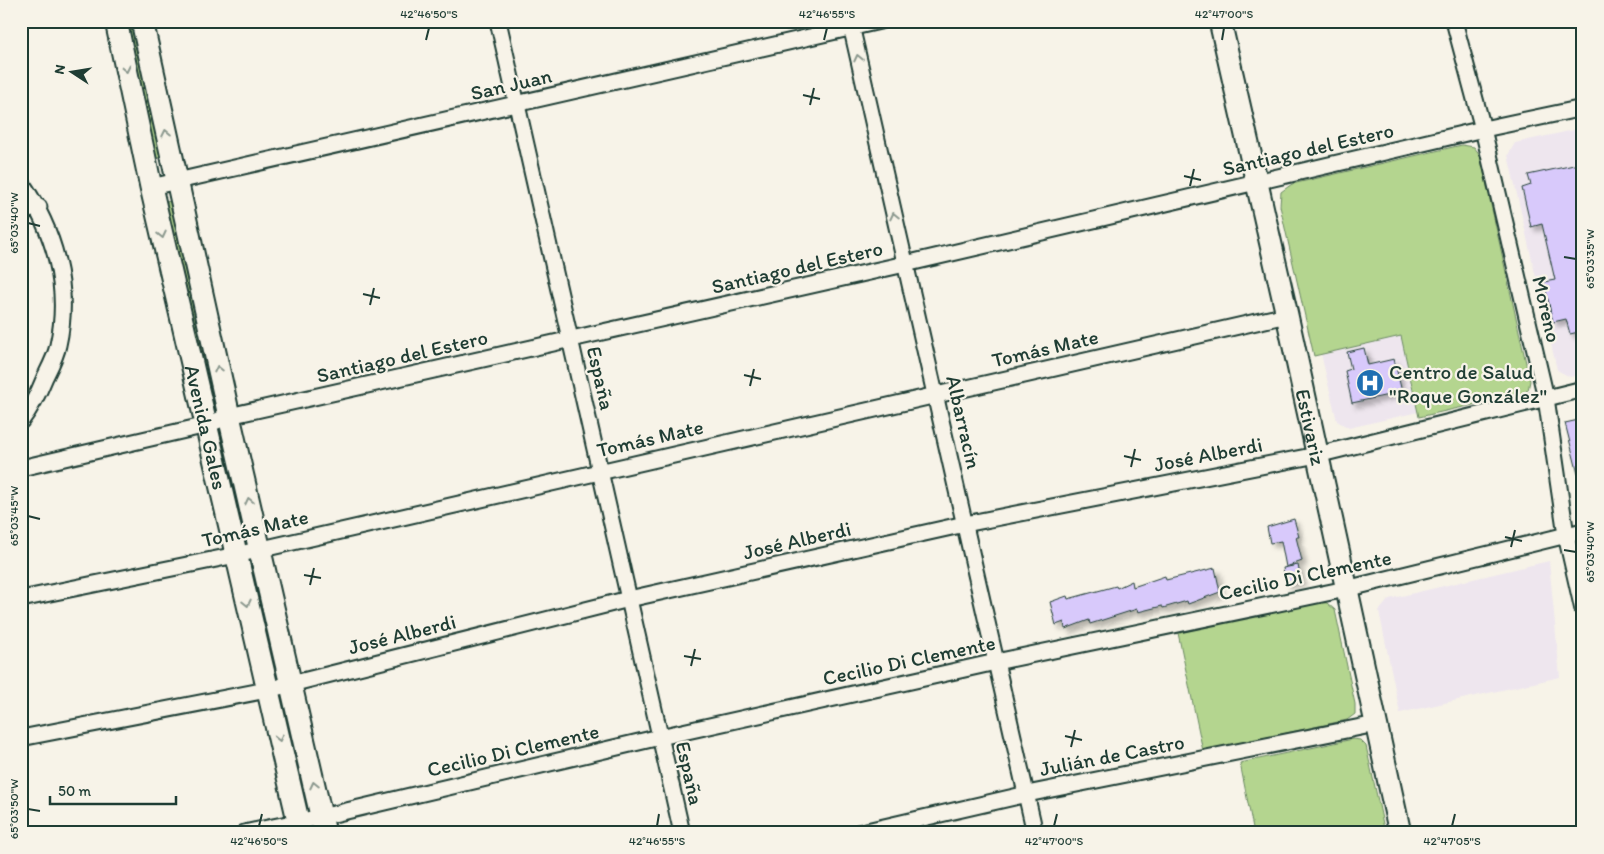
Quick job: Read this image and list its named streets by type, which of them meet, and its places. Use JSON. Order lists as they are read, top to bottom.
{
  "streets": {
    "street": [
      "San Juan",
      "Santiago del Estero",
      "Moreno",
      "Tomás Mate",
      "España",
      "Albarracín",
      "Avenida Gales",
      "Estivariz",
      "José Alberdi",
      "Cecilio Di Clemente",
      "Julián de Castro"
    ]
  },
  "crossings": [
    ["San Juan", "España"],
    ["San Juan", "Albarracín"],
    ["San Juan", "Avenida Gales"],
    ["Santiago del Estero", "Moreno"],
    ["Santiago del Estero", "España"],
    ["Santiago del Estero", "Albarracín"],
    ["Santiago del Estero", "Avenida Gales"],
    ["Santiago del Estero", "Estivariz"],
    ["Moreno", "José Alberdi"],
    ["Moreno", "Cecilio Di Clemente"],
    ["Tomás Mate", "España"],
    ["Tomás Mate", "Albarracín"],
    ["Tomás Mate", "Avenida Gales"],
    ["Tomás Mate", "Estivariz"],
    ["España", "José Alberdi"],
    ["España", "Cecilio Di Clemente"],
    ["Albarracín", "José Alberdi"],
    ["Albarracín", "Cecilio Di Clemente"],
    ["Albarracín", "Julián de Castro"],
    ["Avenida Gales", "José Alberdi"],
    ["Avenida Gales", "Cecilio Di Clemente"],
    ["Estivariz", "José Alberdi"],
    ["Estivariz", "Cecilio Di Clemente"],
    ["Estivariz", "Julián de Castro"]
  ],
  "places": {
    "hospital": ["Centro de Salud \"Roque González\""]
  },
  "scale_bar": "50 m",
  "north": "left",
  "coordinates": [
    "42°46'50\"S",
    "42°46'55\"S",
    "42°47'00\"S",
    "65°03'40\"W",
    "65°03'35\"W",
    "65°03'45\"W",
    "65°03'50\"W",
    "42°47'05\"S"
  ]
}
